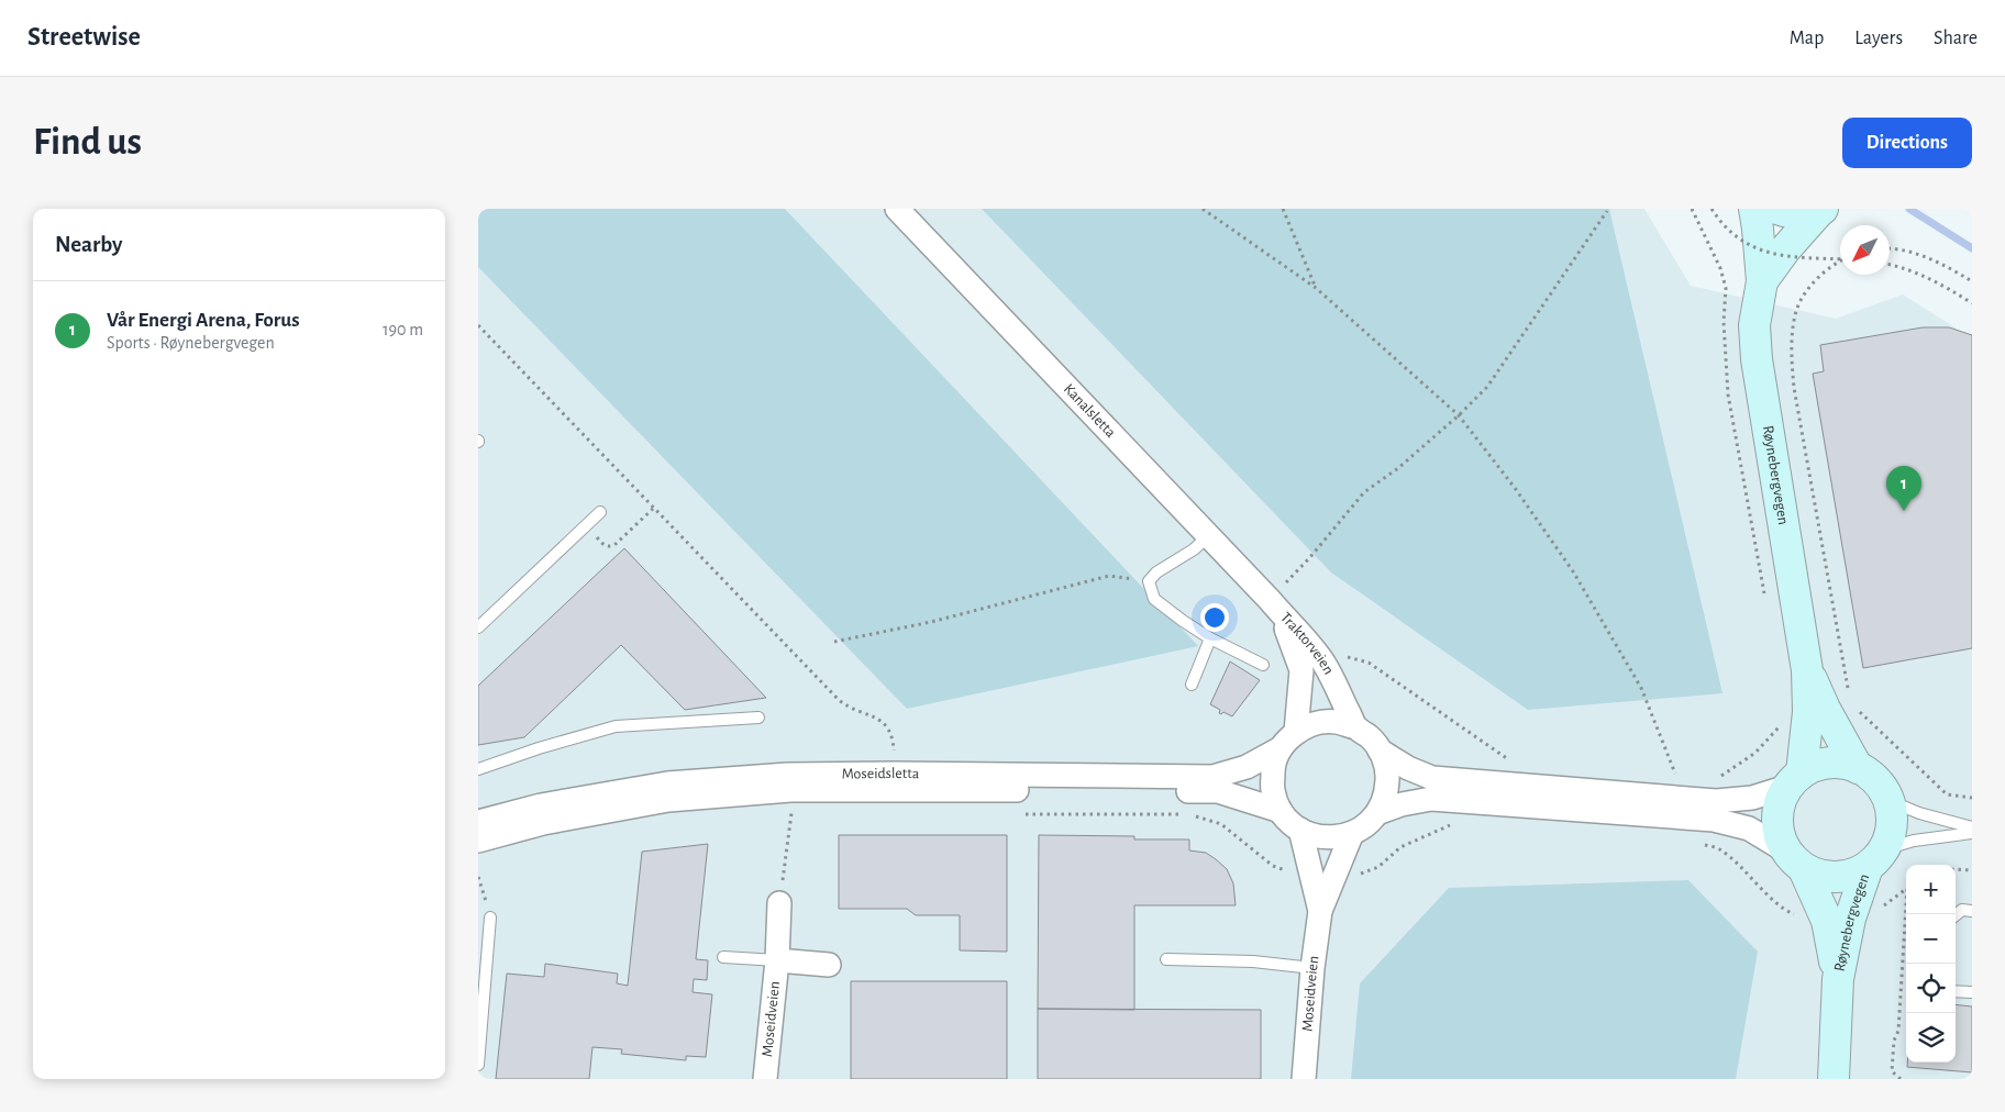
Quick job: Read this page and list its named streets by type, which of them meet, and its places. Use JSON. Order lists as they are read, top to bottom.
{
  "streets": {
    "street": [
      "Kanalsletta",
      "Røynebergvegen",
      "Traktorveien",
      "Moseidsletta",
      "Moseidveien"
    ]
  },
  "crossings": [
    ["Kanalsletta", "Traktorveien"],
    ["Traktorveien", "Moseidsletta"]
  ],
  "north": "bottom left",
  "page": {
    "header": "Streetwise",
    "nav": ["Map", "Layers", "Share"],
    "buttons": "Directions",
    "title": "Find us",
    "heading": "Nearby",
    "list": [
      {
        "mark": "1",
        "name": "Vår Energi Arena, Forus",
        "note": "Sports · Røynebergvegen",
        "value": "190 m"
      }
    ],
    "pins": "1",
    "map_buttons": ["+", "−"]
  }
}
